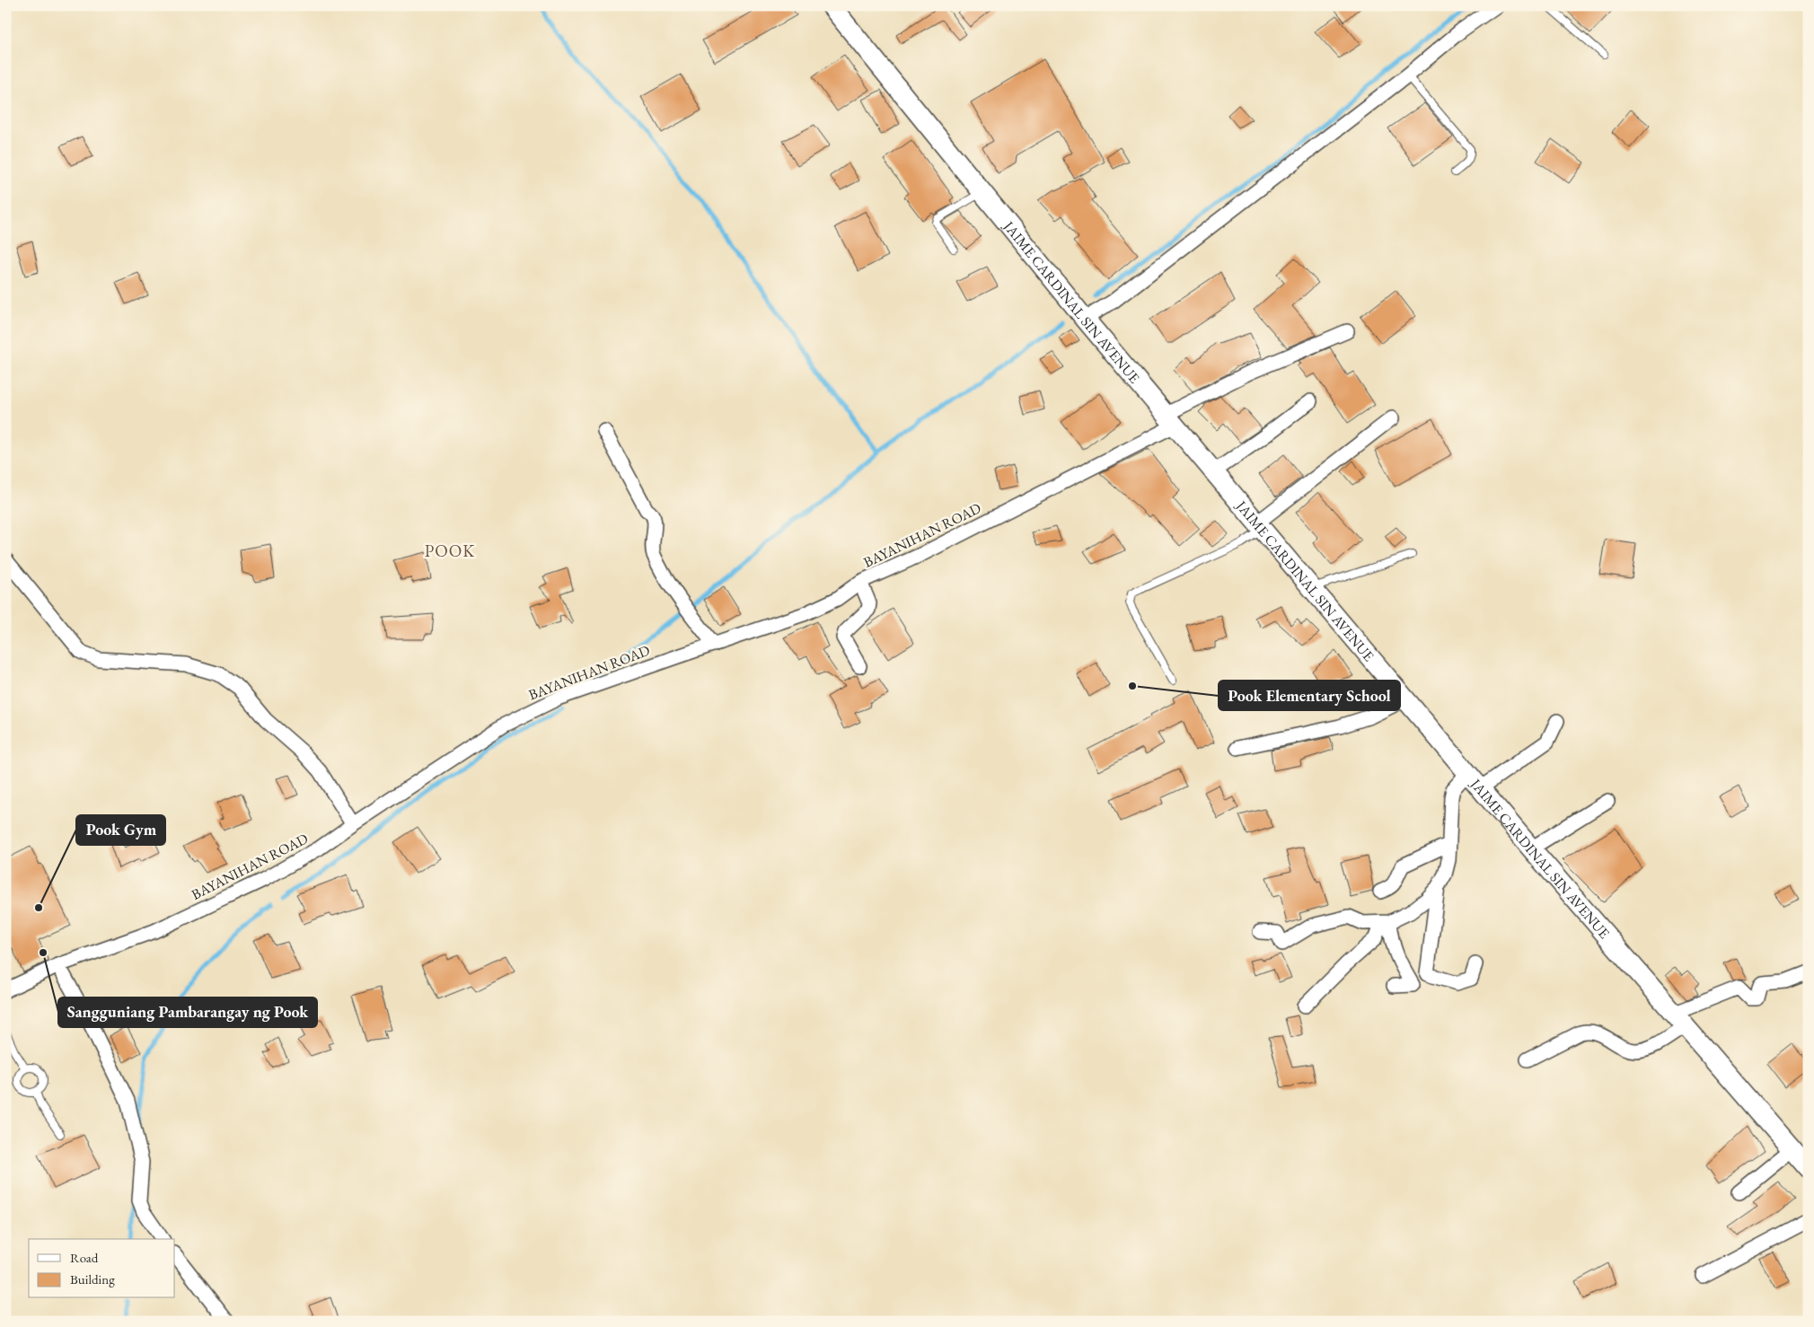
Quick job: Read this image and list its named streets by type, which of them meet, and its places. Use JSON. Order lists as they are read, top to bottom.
{
  "streets": {
    "main road": ["JAIME CARDINAL SIN AVENUE"],
    "street": ["BAYANIHAN ROAD"]
  },
  "crossings": [
    ["JAIME CARDINAL SIN AVENUE", "BAYANIHAN ROAD"]
  ],
  "districts": ["POOK"],
  "places": ["Pook Elementary School", "Pook Gym", "Sangguniang Pambarangay ng Pook"],
  "legend": ["Road", "Building"]
}
